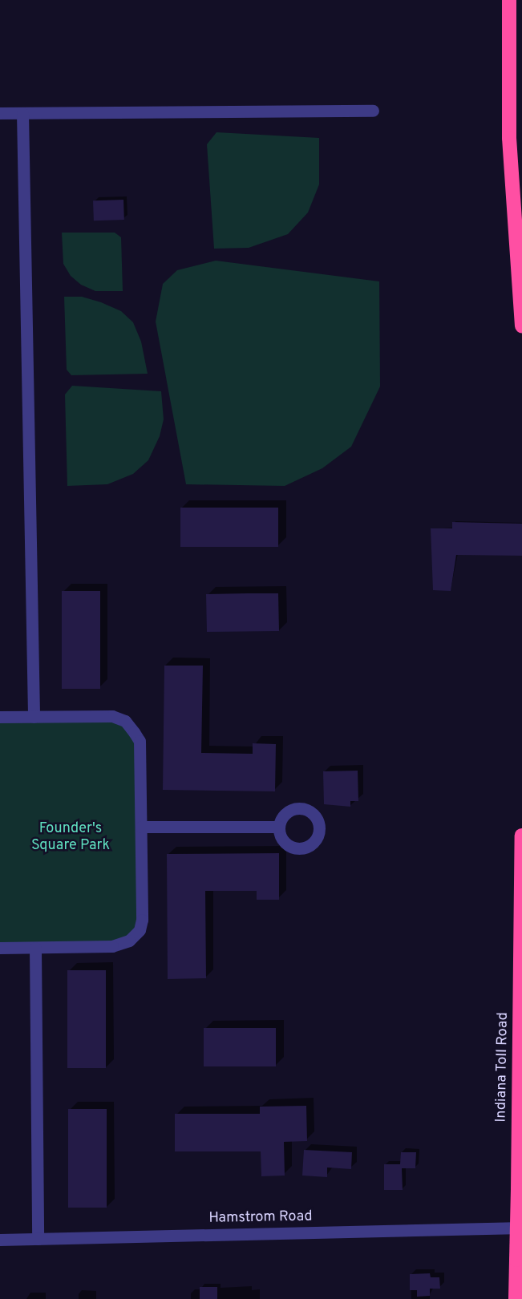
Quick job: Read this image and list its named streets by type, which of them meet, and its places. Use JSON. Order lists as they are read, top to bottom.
{
  "streets": {
    "highway": ["Indiana Toll Road"],
    "street": ["Hamstrom Road"]
  },
  "parks": ["Founder's Square Park"]
}
